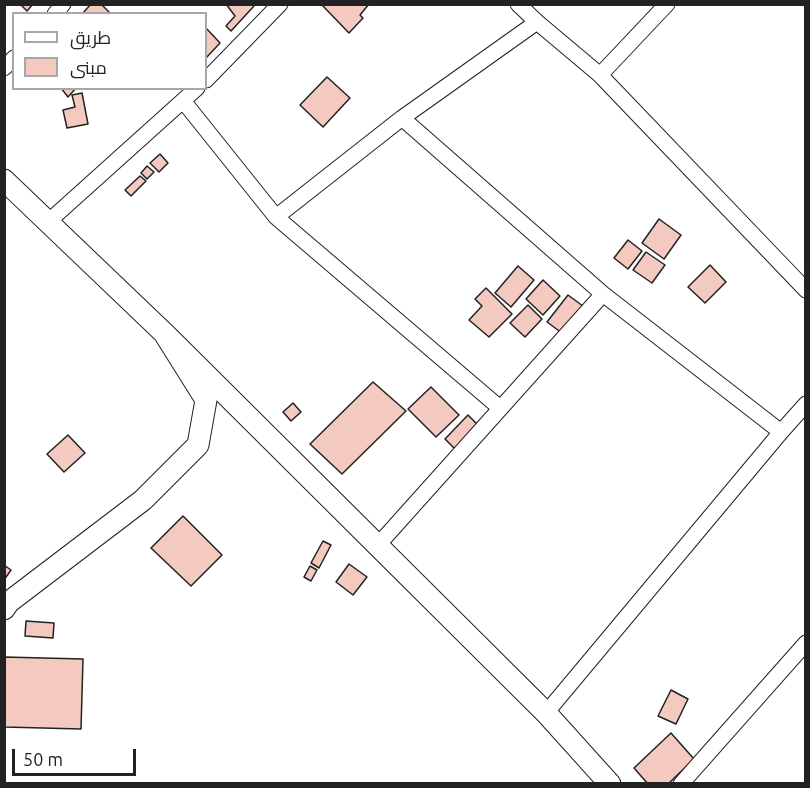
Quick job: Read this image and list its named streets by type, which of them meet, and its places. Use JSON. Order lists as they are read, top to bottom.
{
  "legend": ["طريق", "مبنى"],
  "scale_bar": "50 m"
}
